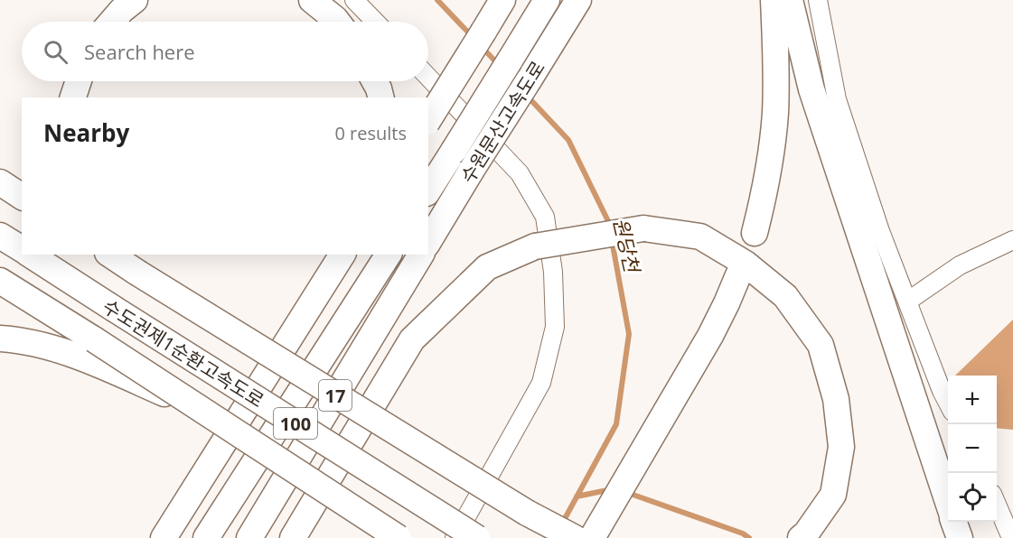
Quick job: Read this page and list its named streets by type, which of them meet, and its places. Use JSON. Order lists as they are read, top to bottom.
{
  "streets": {
    "highway": [
      "수원문산고속도로",
      "수도권제1순환고속도로",
      "17",
      "100"
    ]
  },
  "water": ["원당천"],
  "page": {
    "search": "Search here",
    "heading": ["Nearby", "0 results"],
    "map_buttons": ["+", "−"]
  }
}
